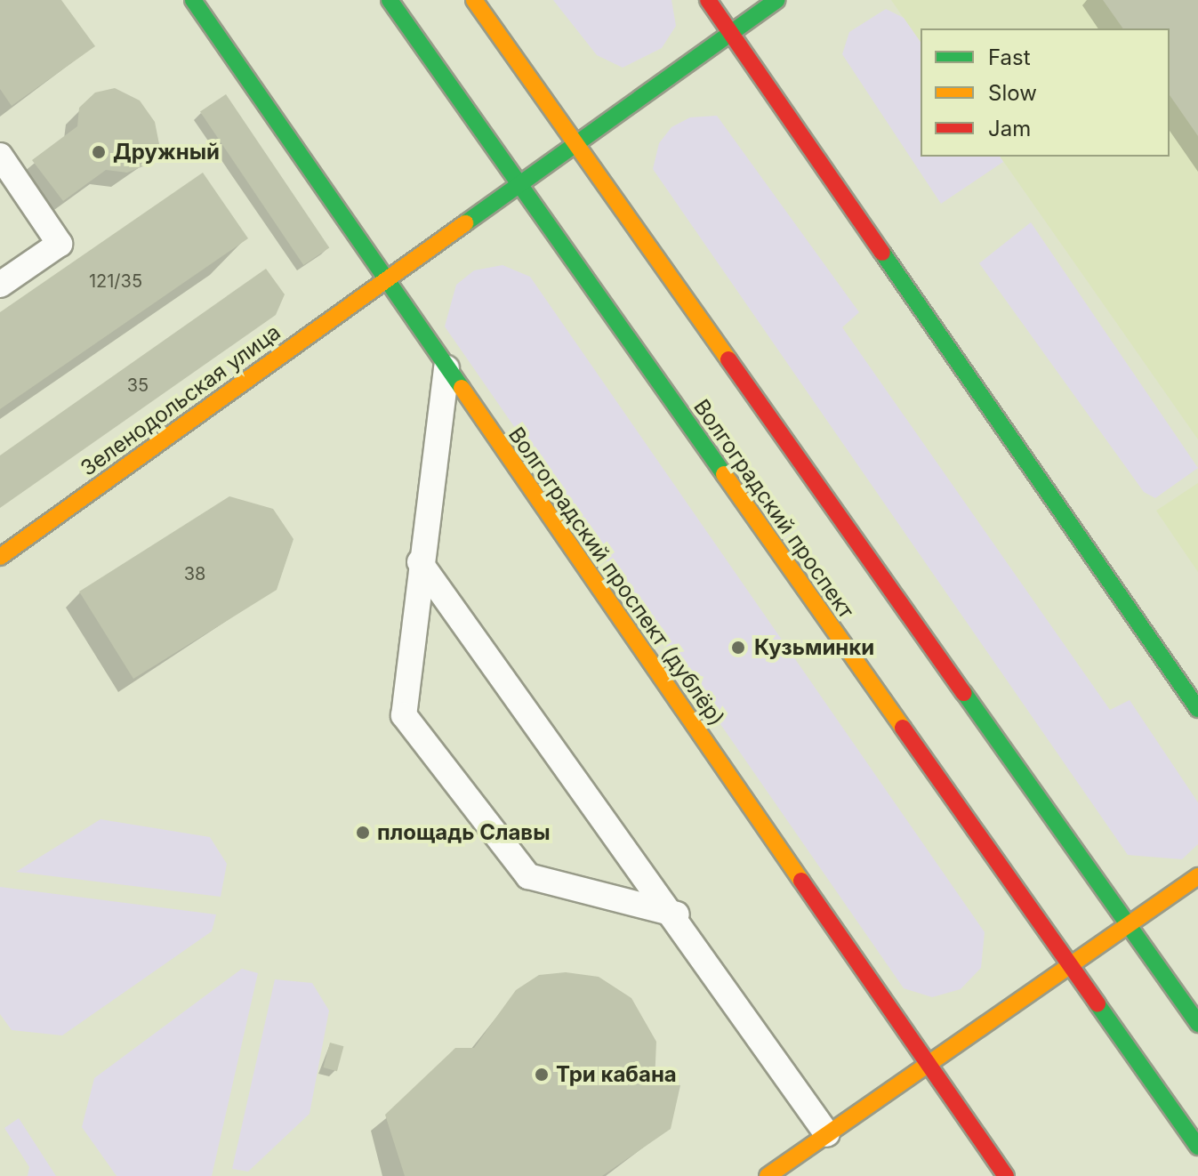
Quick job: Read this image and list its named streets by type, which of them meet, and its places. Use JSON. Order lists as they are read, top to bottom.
{
  "streets": {
    "street": ["Зеленодольская улица", "Волгоградский проспект", "Волгоградский проспект (дублёр)"]
  },
  "crossings": [
    ["Зеленодольская улица", "Волгоградский проспект"],
    ["Зеленодольская улица", "Волгоградский проспект (дублёр)"]
  ],
  "places": [
    "Дружный",
    "Кузьминки",
    "площадь Славы",
    "Три кабана"
  ],
  "house_numbers": ["121/35", "35", "38"],
  "legend": ["Fast", "Slow", "Jam"]
}
